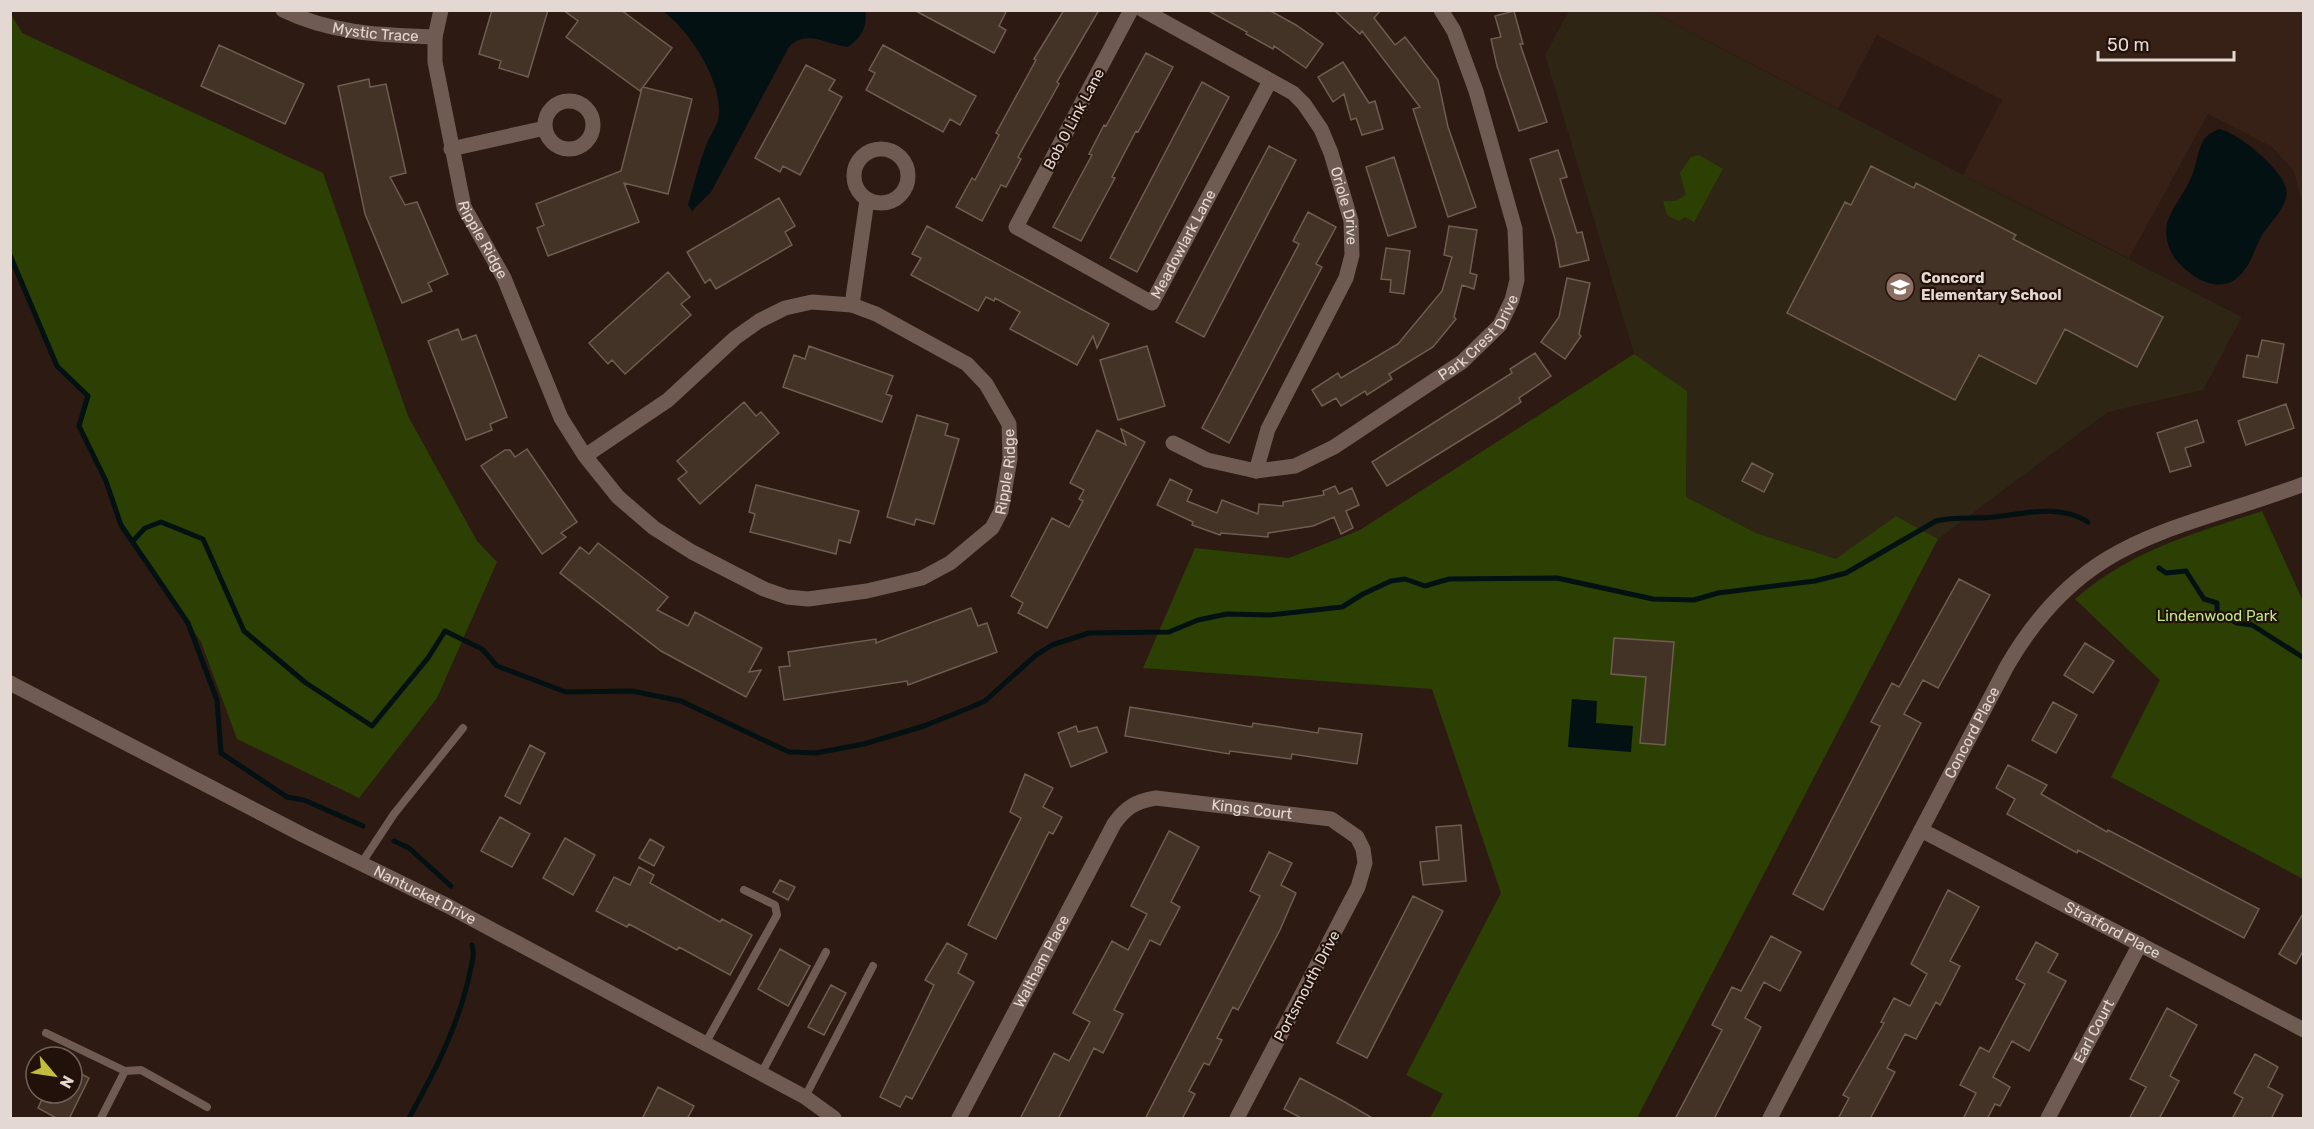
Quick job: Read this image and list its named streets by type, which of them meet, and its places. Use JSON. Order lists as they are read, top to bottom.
{
  "streets": {
    "street": [
      "Mystic Trace",
      "Bob O Link Lane",
      "Oriole Drive",
      "Ripple Ridge",
      "Meadowlark Lane",
      "Park Crest Drive",
      "Concord Place",
      "Kings Court",
      "Nantucket Drive",
      "Stratford Place",
      "Waltham Place",
      "Portsmouth Drive",
      "Earl Court"
    ]
  },
  "crossings": [
    ["Mystic Trace", "Ripple Ridge"],
    ["Bob O Link Lane", "Meadowlark Lane"],
    ["Oriole Drive", "Meadowlark Lane"],
    ["Oriole Drive", "Park Crest Drive"],
    ["Concord Place", "Stratford Place"],
    ["Kings Court", "Waltham Place"],
    ["Kings Court", "Portsmouth Drive"],
    ["Stratford Place", "Earl Court"]
  ],
  "parks": ["Lindenwood Park"],
  "places": {
    "school or university": ["Concord Elementary School"]
  },
  "scale_bar": "50 m",
  "north": "bottom right"
}
